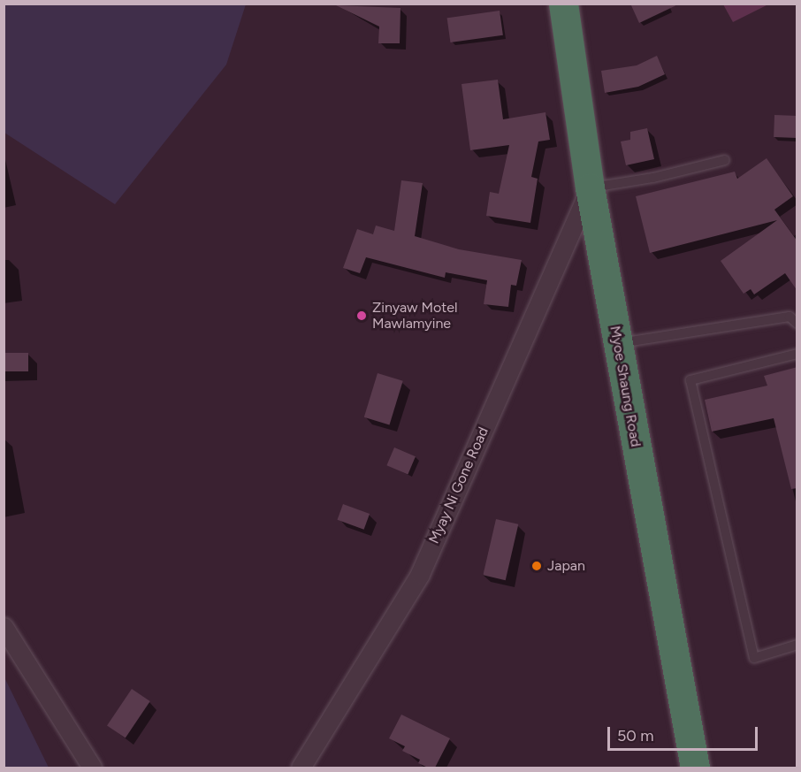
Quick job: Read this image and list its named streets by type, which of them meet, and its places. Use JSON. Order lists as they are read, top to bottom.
{
  "streets": {
    "highway": ["Myoe Shaung Road"],
    "street": ["Myay Ni Gone Road"]
  },
  "crossings": [
    ["Myoe Shaung Road", "Myay Ni Gone Road"]
  ],
  "places": ["Zinyaw Motel Mawlamyine", "Japan"],
  "scale_bar": "50 m"
}
